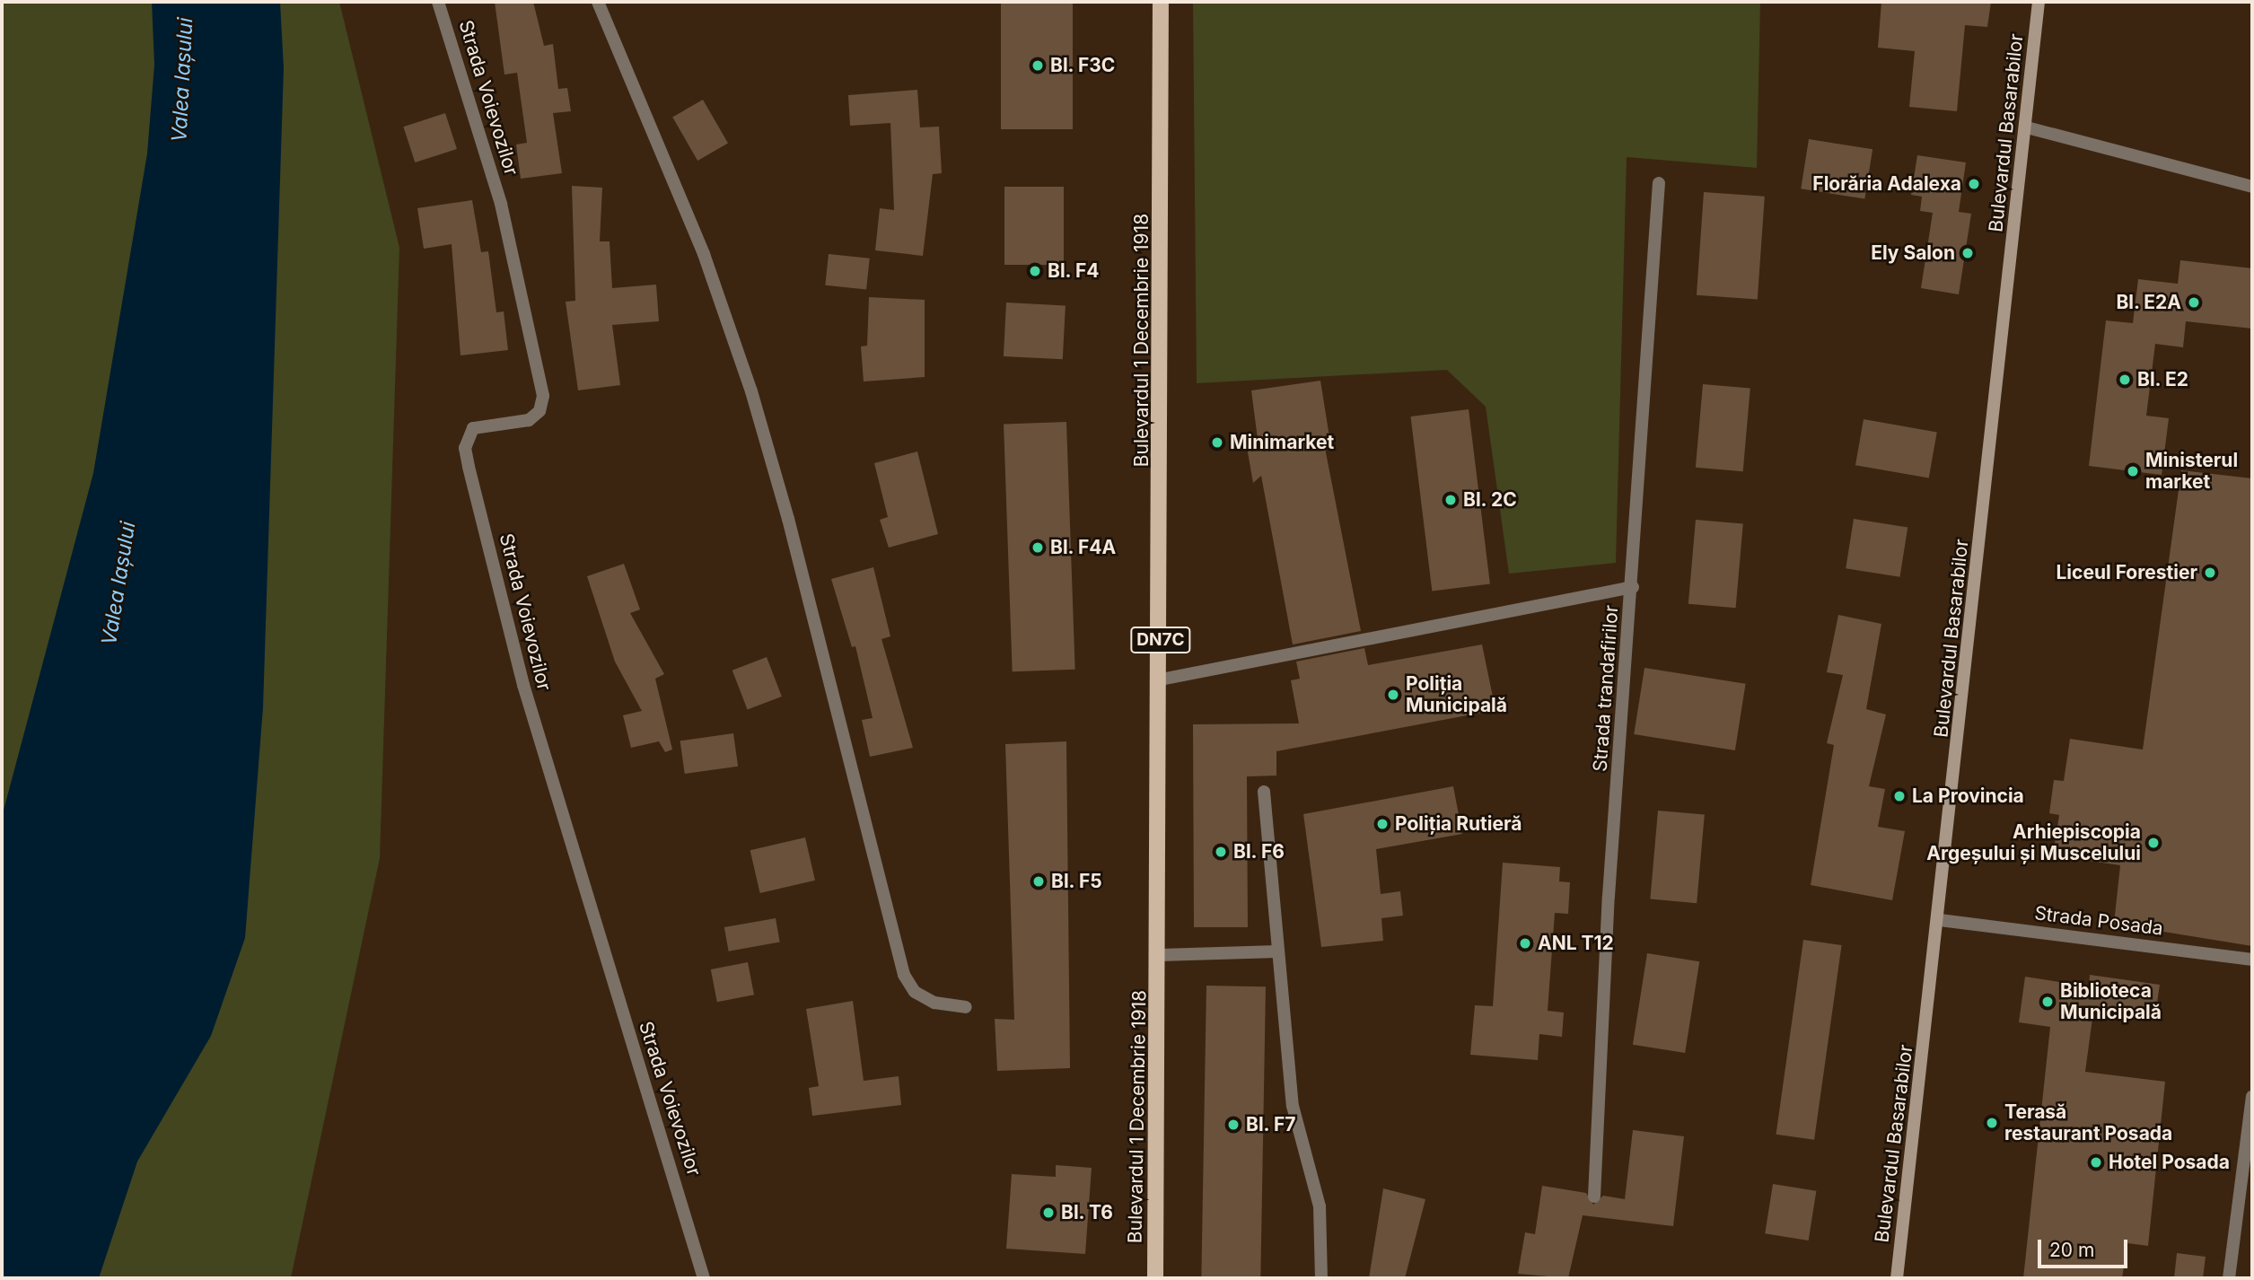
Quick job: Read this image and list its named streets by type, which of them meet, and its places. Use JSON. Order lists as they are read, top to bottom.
{
  "streets": {
    "main road": ["Bulevardul Basarabilor", "Bulevardul 1 Decembrie 1918", "DN7C"],
    "street": ["Strada Voievozilor", "Strada trandafirilor", "Strada Posada"]
  },
  "crossings": [
    ["Bulevardul Basarabilor", "Strada Posada"]
  ],
  "water": ["Valea Iașului"],
  "places": [
    "Bl. F3C",
    "Florăria Adalexa",
    "Ely Salon",
    "Bl. F4",
    "Bl. E2A",
    "Bl. E2",
    "Minimarket",
    "Ministerul market",
    "Bl. 2C",
    "Bl. F4A",
    "Liceul Forestier",
    "Poliția Municipală",
    "La Provincia",
    "Poliția Rutieră",
    "Arhiepiscopia Argeșului și Muscelului",
    "Bl. F6",
    "Bl. F5",
    "ANL T12",
    "Biblioteca Municipală",
    "Terasă restaurant Posada",
    "Bl. F7",
    "Hotel Posada",
    "Bl. T6"
  ],
  "scale_bar": "20 m"
}
